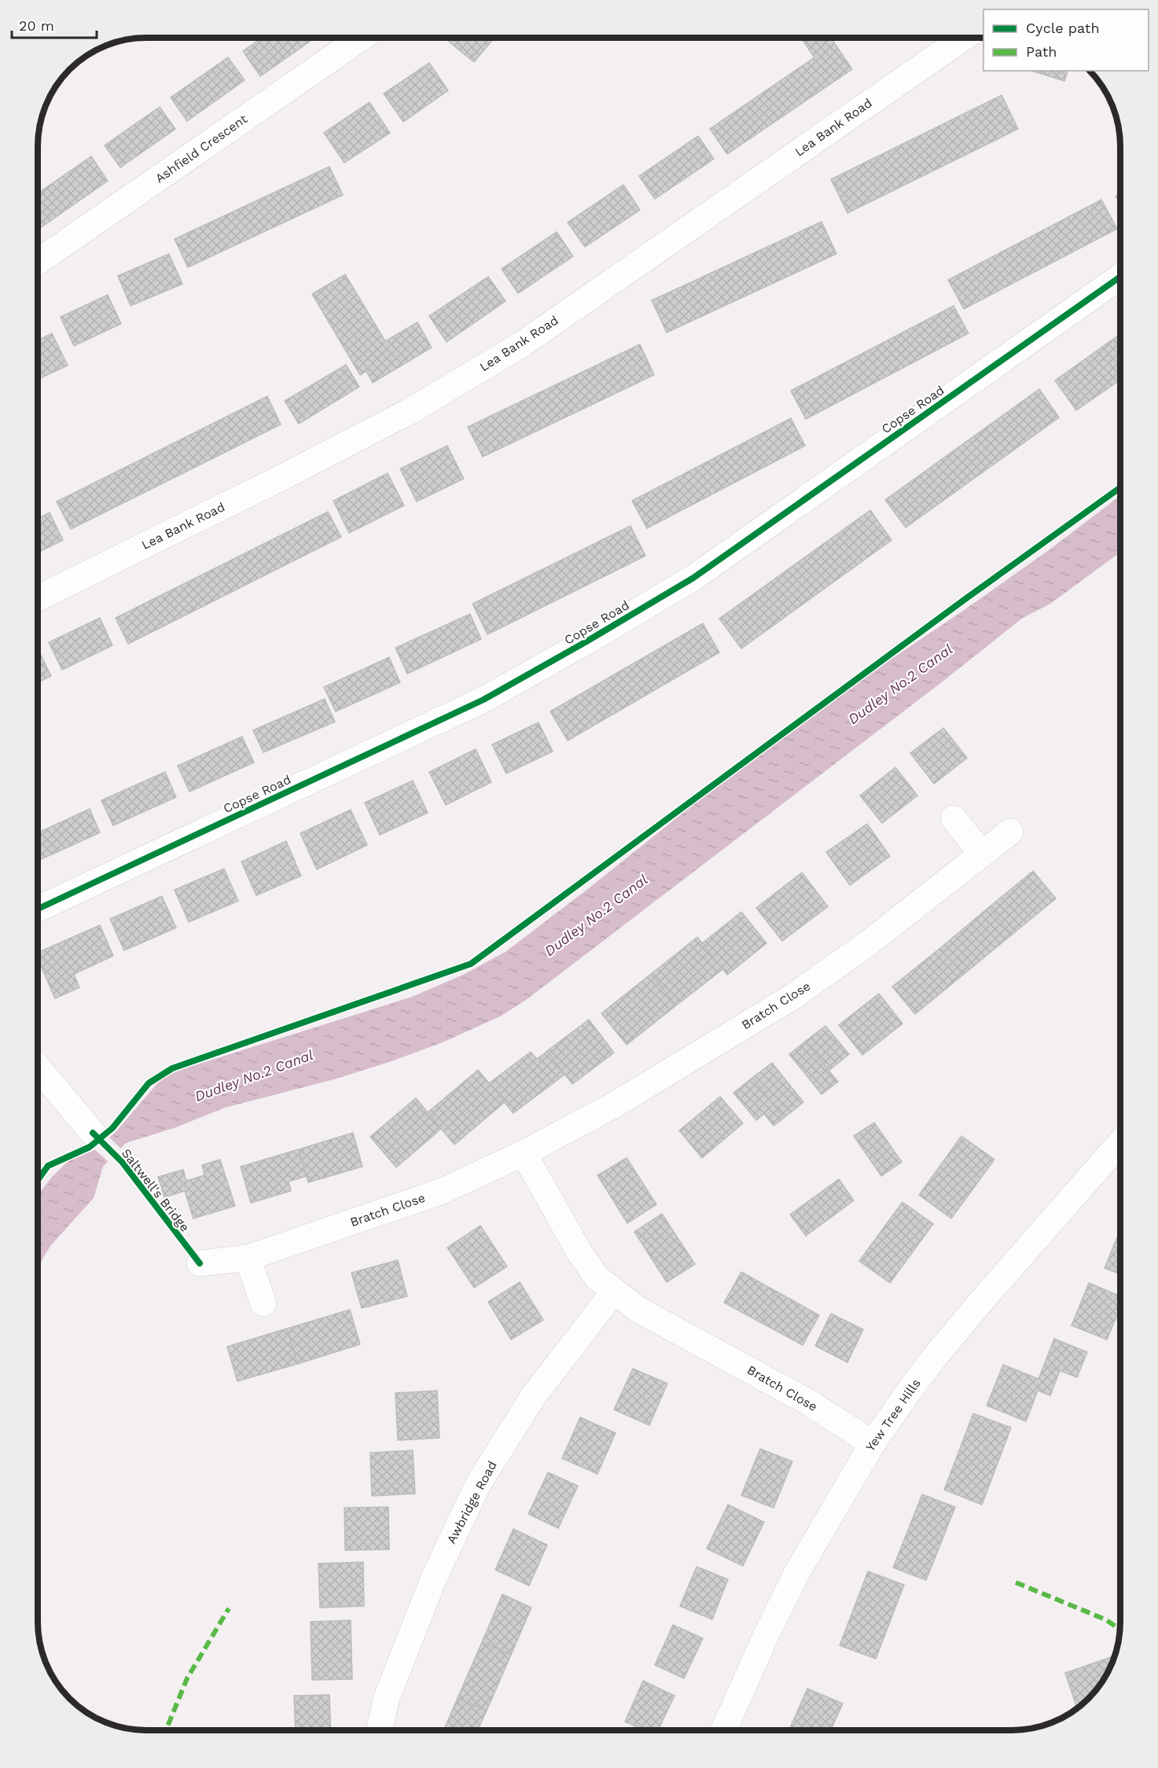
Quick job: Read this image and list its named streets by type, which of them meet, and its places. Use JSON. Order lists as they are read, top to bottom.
{
  "streets": {
    "street": [
      "Lea Bank Road",
      "Ashfield Crescent",
      "Copse Road",
      "Bratch Close",
      "Yew Tree Hills",
      "Awbridge Road"
    ],
    "cycle path": ["Saltwell's Bridge"]
  },
  "crossings": [
    ["Bratch Close", "Yew Tree Hills"],
    ["Bratch Close", "Awbridge Road"]
  ],
  "water": ["Dudley No.2 Canal"],
  "legend": ["Cycle path", "Path"],
  "scale_bar": "20 m"
}
